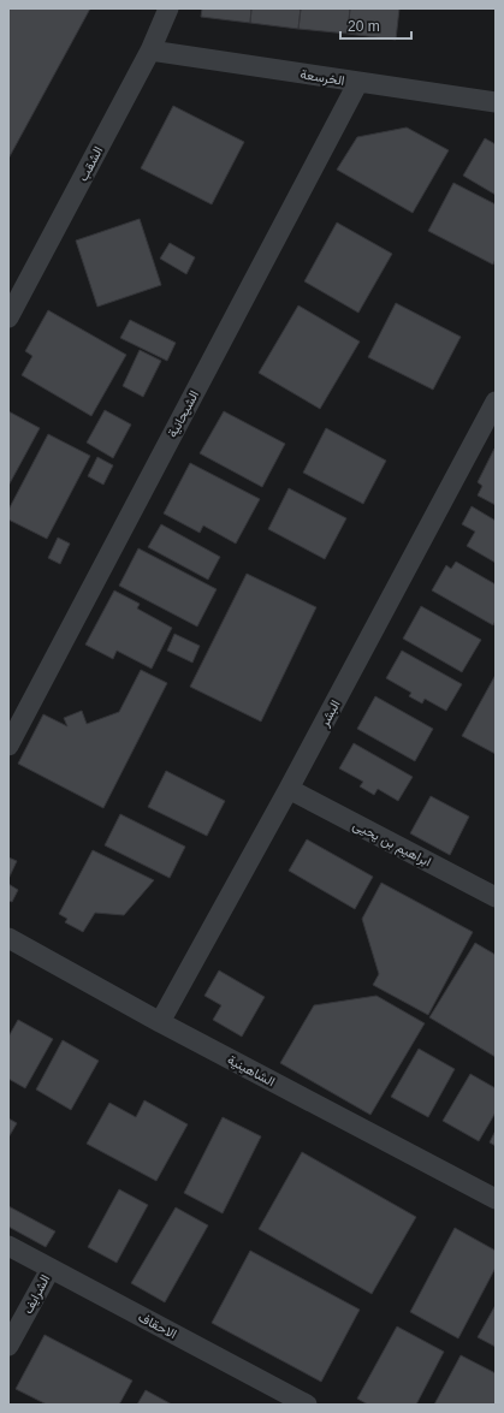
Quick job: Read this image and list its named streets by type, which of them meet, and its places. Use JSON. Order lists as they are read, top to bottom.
{
  "streets": {
    "street": [
      "الخرسعة",
      "الشقب",
      "الشيحانية",
      "البشر",
      "ابراهيم بن يحيى",
      "الشاهينية",
      "الشرايف",
      "الاحقاف"
    ]
  },
  "crossings": [
    ["الخرسعة", "الشقب"],
    ["الخرسعة", "الشيحانية"],
    ["البشر", "ابراهيم بن يحيى"],
    ["البشر", "الشاهينية"],
    ["الشرايف", "الاحقاف"]
  ],
  "scale_bar": "20 m"
}
